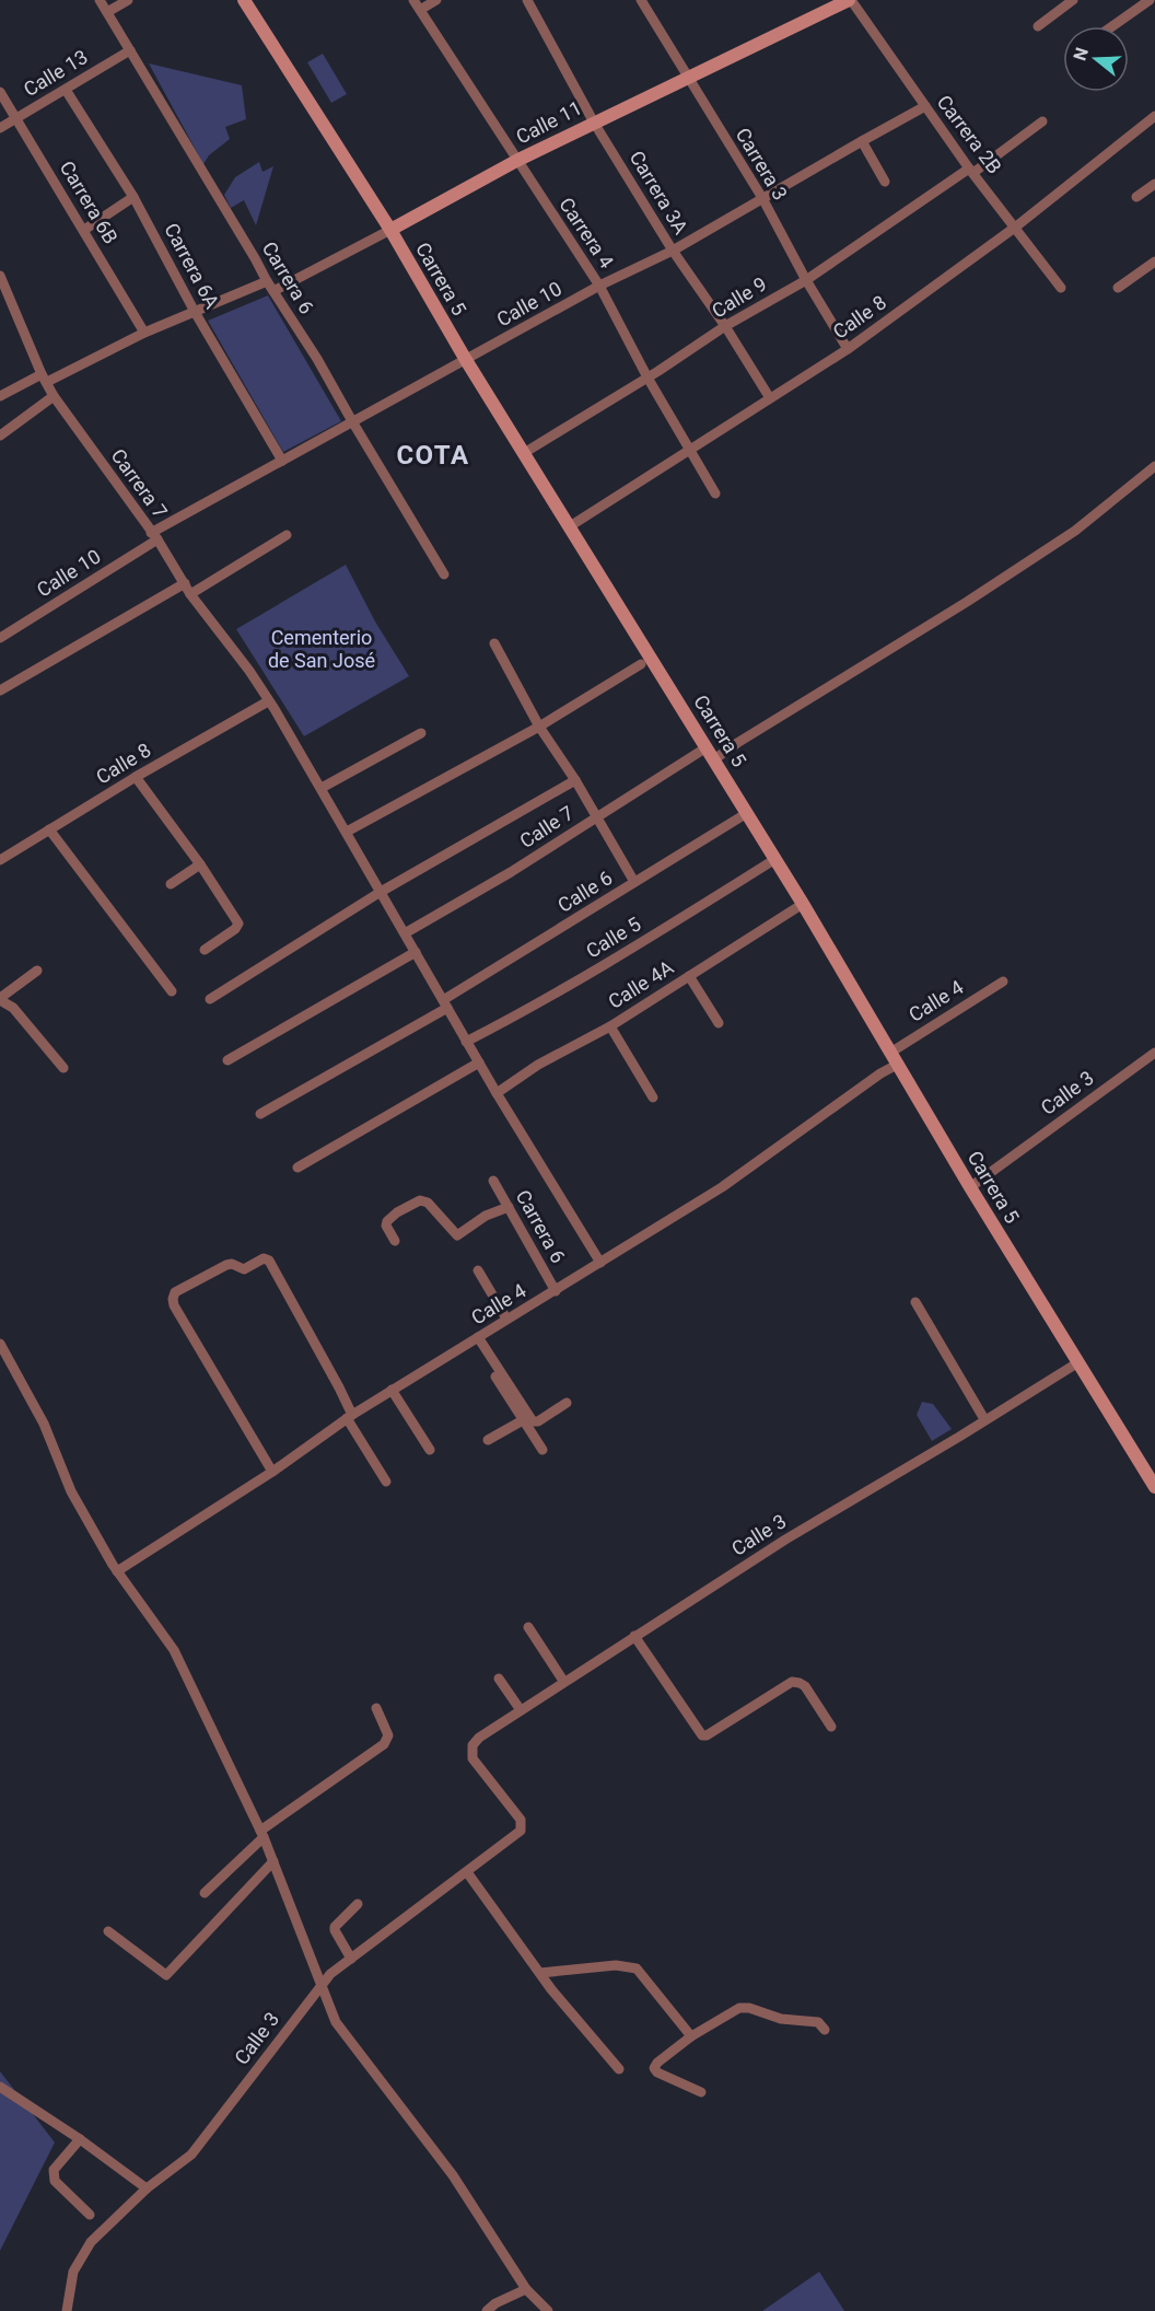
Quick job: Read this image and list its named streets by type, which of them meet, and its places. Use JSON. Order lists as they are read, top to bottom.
{
  "streets": {
    "main road": ["Calle 11", "Carrera 5"],
    "street": [
      "Calle 13",
      "Carrera 2B",
      "Carrera 3",
      "Carrera 3A",
      "Carrera 6B",
      "Carrera 4",
      "Carrera 6A",
      "Carrera 6",
      "Calle 9",
      "Calle 10",
      "Calle 8",
      "Carrera 7",
      "Calle 7",
      "Calle 6",
      "Calle 5",
      "Calle 4A",
      "Calle 4",
      "Calle 3"
    ]
  },
  "crossings": [
    ["Calle 13", "Carrera 6B"],
    ["Calle 13", "Carrera 6A"],
    ["Calle 13", "Carrera 6"],
    ["Calle 11", "Carrera 2B"],
    ["Calle 11", "Carrera 3"],
    ["Calle 11", "Carrera 3A"],
    ["Calle 11", "Carrera 4"],
    ["Calle 11", "Carrera 6"],
    ["Calle 11", "Carrera 5"],
    ["Carrera 2B", "Calle 9"],
    ["Carrera 2B", "Calle 10"],
    ["Carrera 2B", "Calle 8"],
    ["Carrera 3", "Calle 9"],
    ["Carrera 3", "Calle 10"],
    ["Carrera 3", "Calle 8"],
    ["Carrera 3A", "Calle 9"],
    ["Carrera 3A", "Calle 10"],
    ["Carrera 3A", "Calle 8"],
    ["Carrera 4", "Calle 9"],
    ["Carrera 4", "Calle 10"],
    ["Carrera 4", "Calle 8"],
    ["Carrera 6A", "Calle 10"],
    ["Carrera 6", "Calle 10"],
    ["Carrera 6", "Calle 4"],
    ["Carrera 5", "Calle 9"],
    ["Carrera 5", "Calle 10"],
    ["Carrera 5", "Calle 8"],
    ["Carrera 5", "Calle 7"],
    ["Carrera 5", "Calle 6"],
    ["Carrera 5", "Calle 5"],
    ["Carrera 5", "Calle 4A"],
    ["Carrera 5", "Calle 4"],
    ["Carrera 5", "Calle 3"],
    ["Calle 10", "Carrera 7"],
    ["Calle 8", "Carrera 7"],
    ["Carrera 7", "Calle 7"],
    ["Carrera 7", "Calle 6"],
    ["Carrera 7", "Calle 5"],
    ["Carrera 7", "Calle 4A"],
    ["Carrera 7", "Calle 4"]
  ],
  "districts": ["COTA"],
  "parks": ["Cementerio de San José"],
  "north": "left"
}
